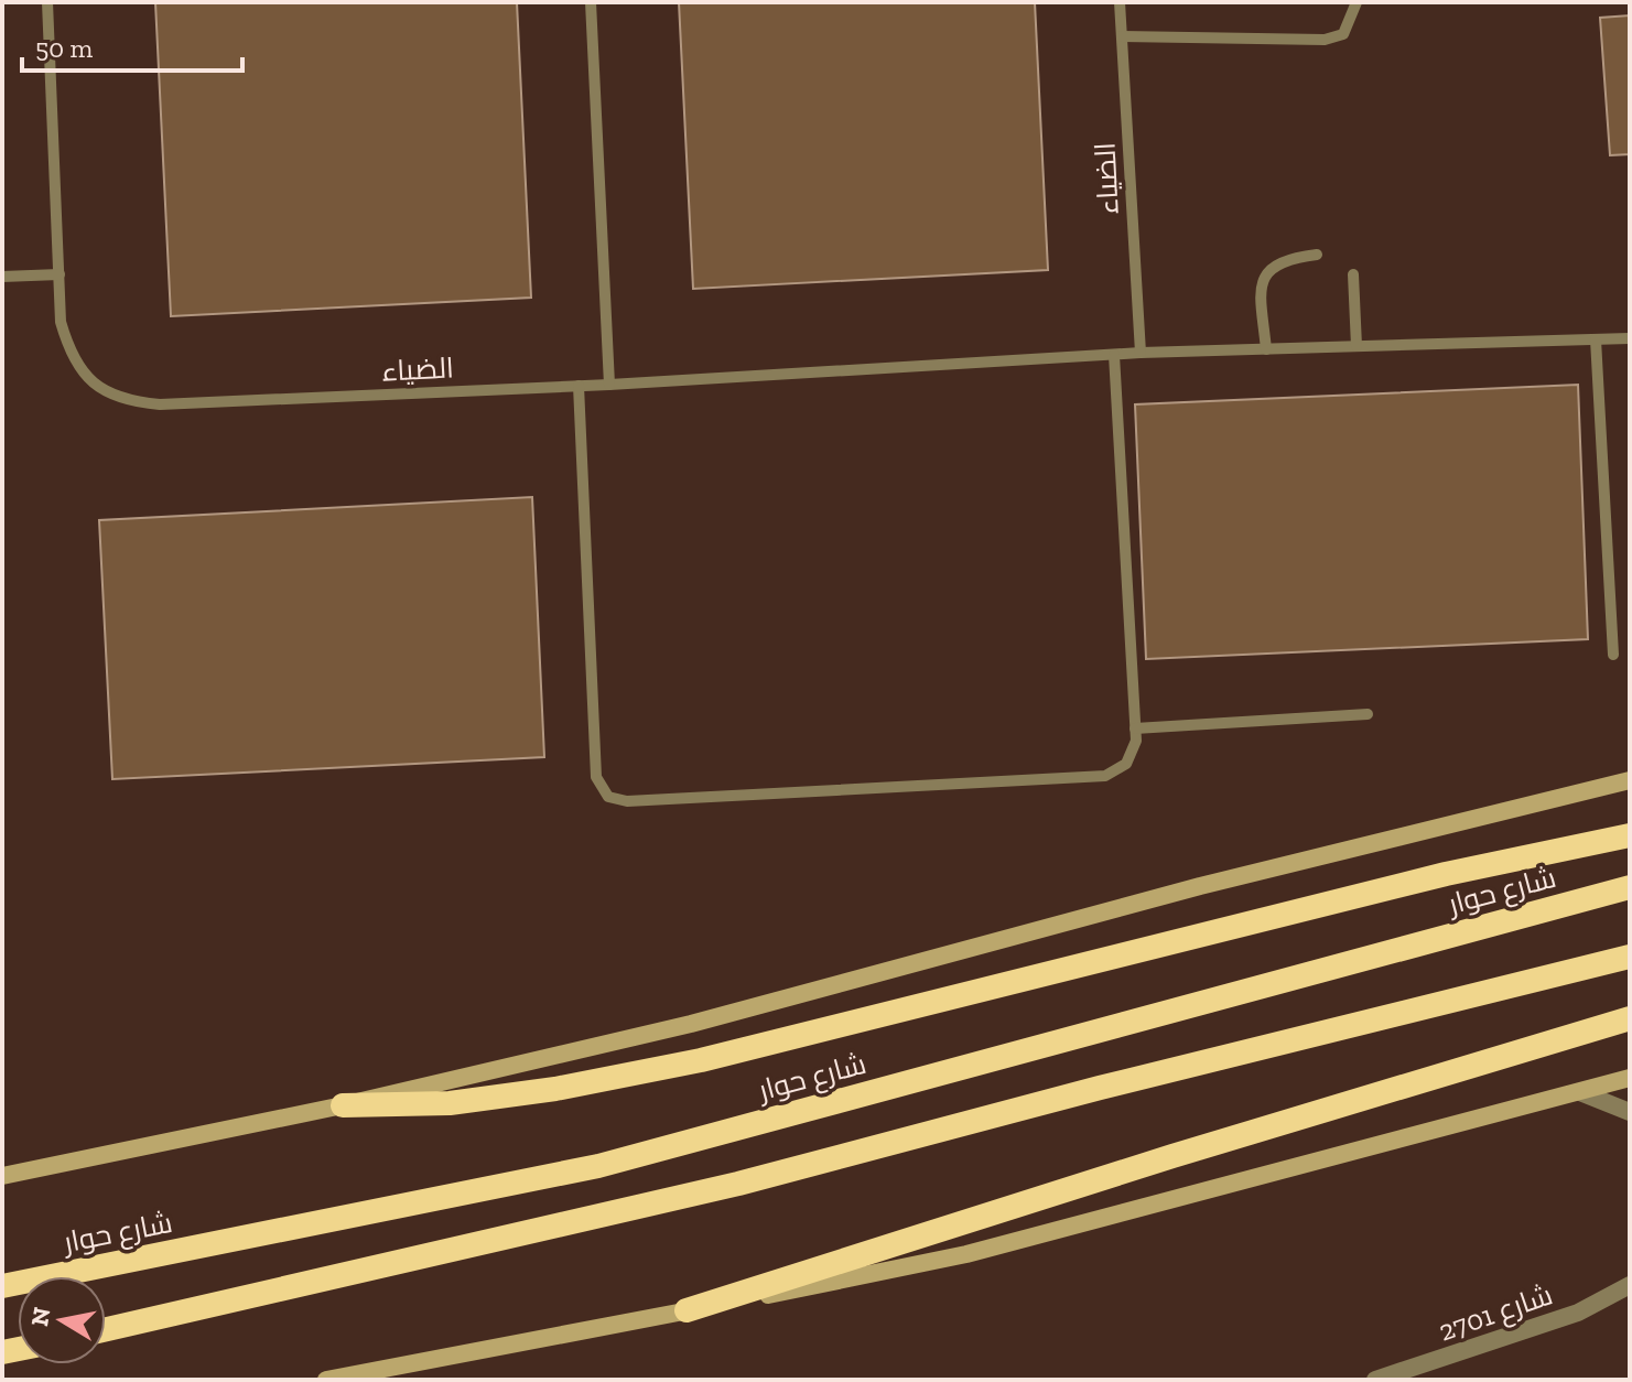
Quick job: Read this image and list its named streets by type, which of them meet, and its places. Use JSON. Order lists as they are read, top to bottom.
{
  "streets": {
    "highway": ["شارع حوار"],
    "street": ["شارع 2701"],
    "lane": ["الضياء"]
  },
  "scale_bar": "50 m",
  "north": "left"
}
